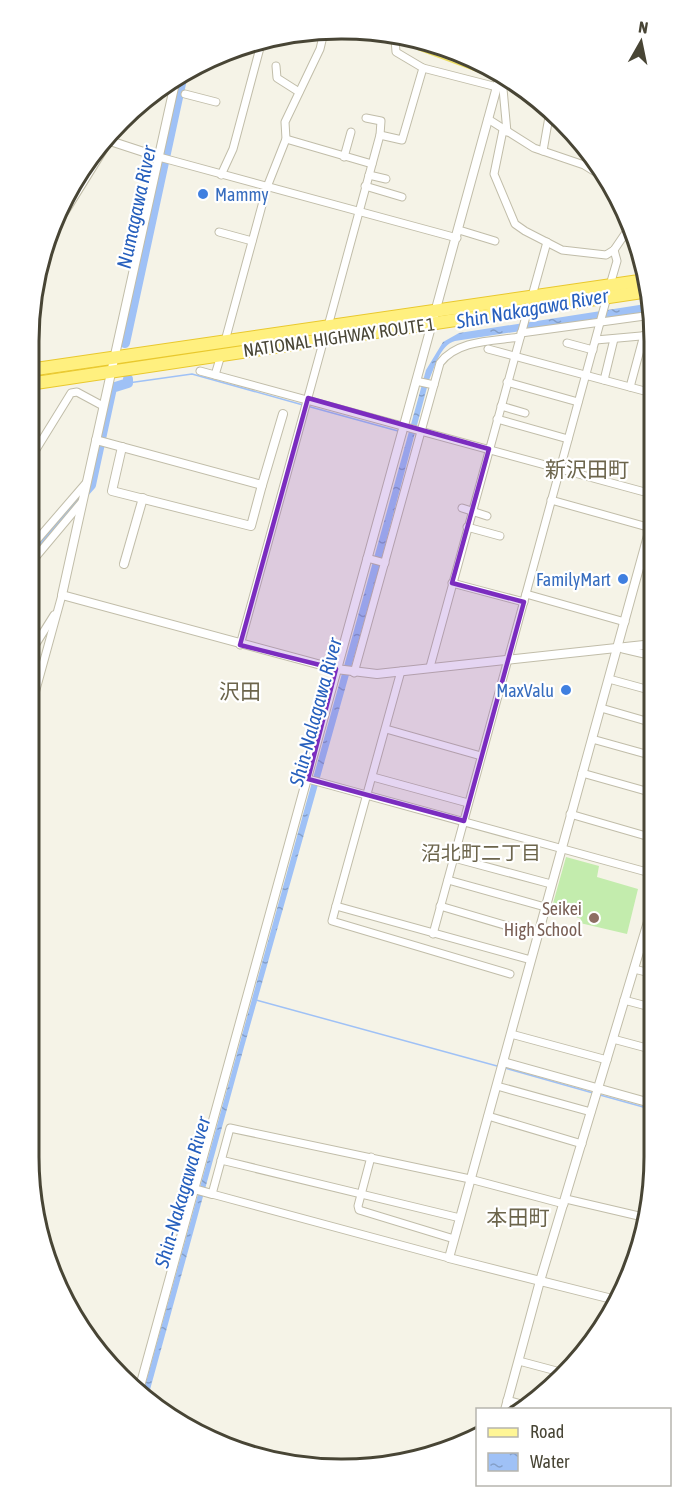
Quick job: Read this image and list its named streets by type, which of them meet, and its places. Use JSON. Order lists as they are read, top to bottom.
{
  "streets": {
    "highway": ["NATIONAL HIGHWAY ROUTE 1"]
  },
  "districts": [
    "新沢田町",
    "沢田",
    "沼北町二丁目",
    "本田町"
  ],
  "water": [
    "Numagawa River",
    "Shin Nakagawa River",
    "Shin-Nalagawa River",
    "Shin-Nakagawa River"
  ],
  "places": [
    "Mammy",
    "FamilyMart",
    "MaxValu",
    "Seikei High School"
  ],
  "legend": ["Road", "Water"],
  "north": "top"
}
